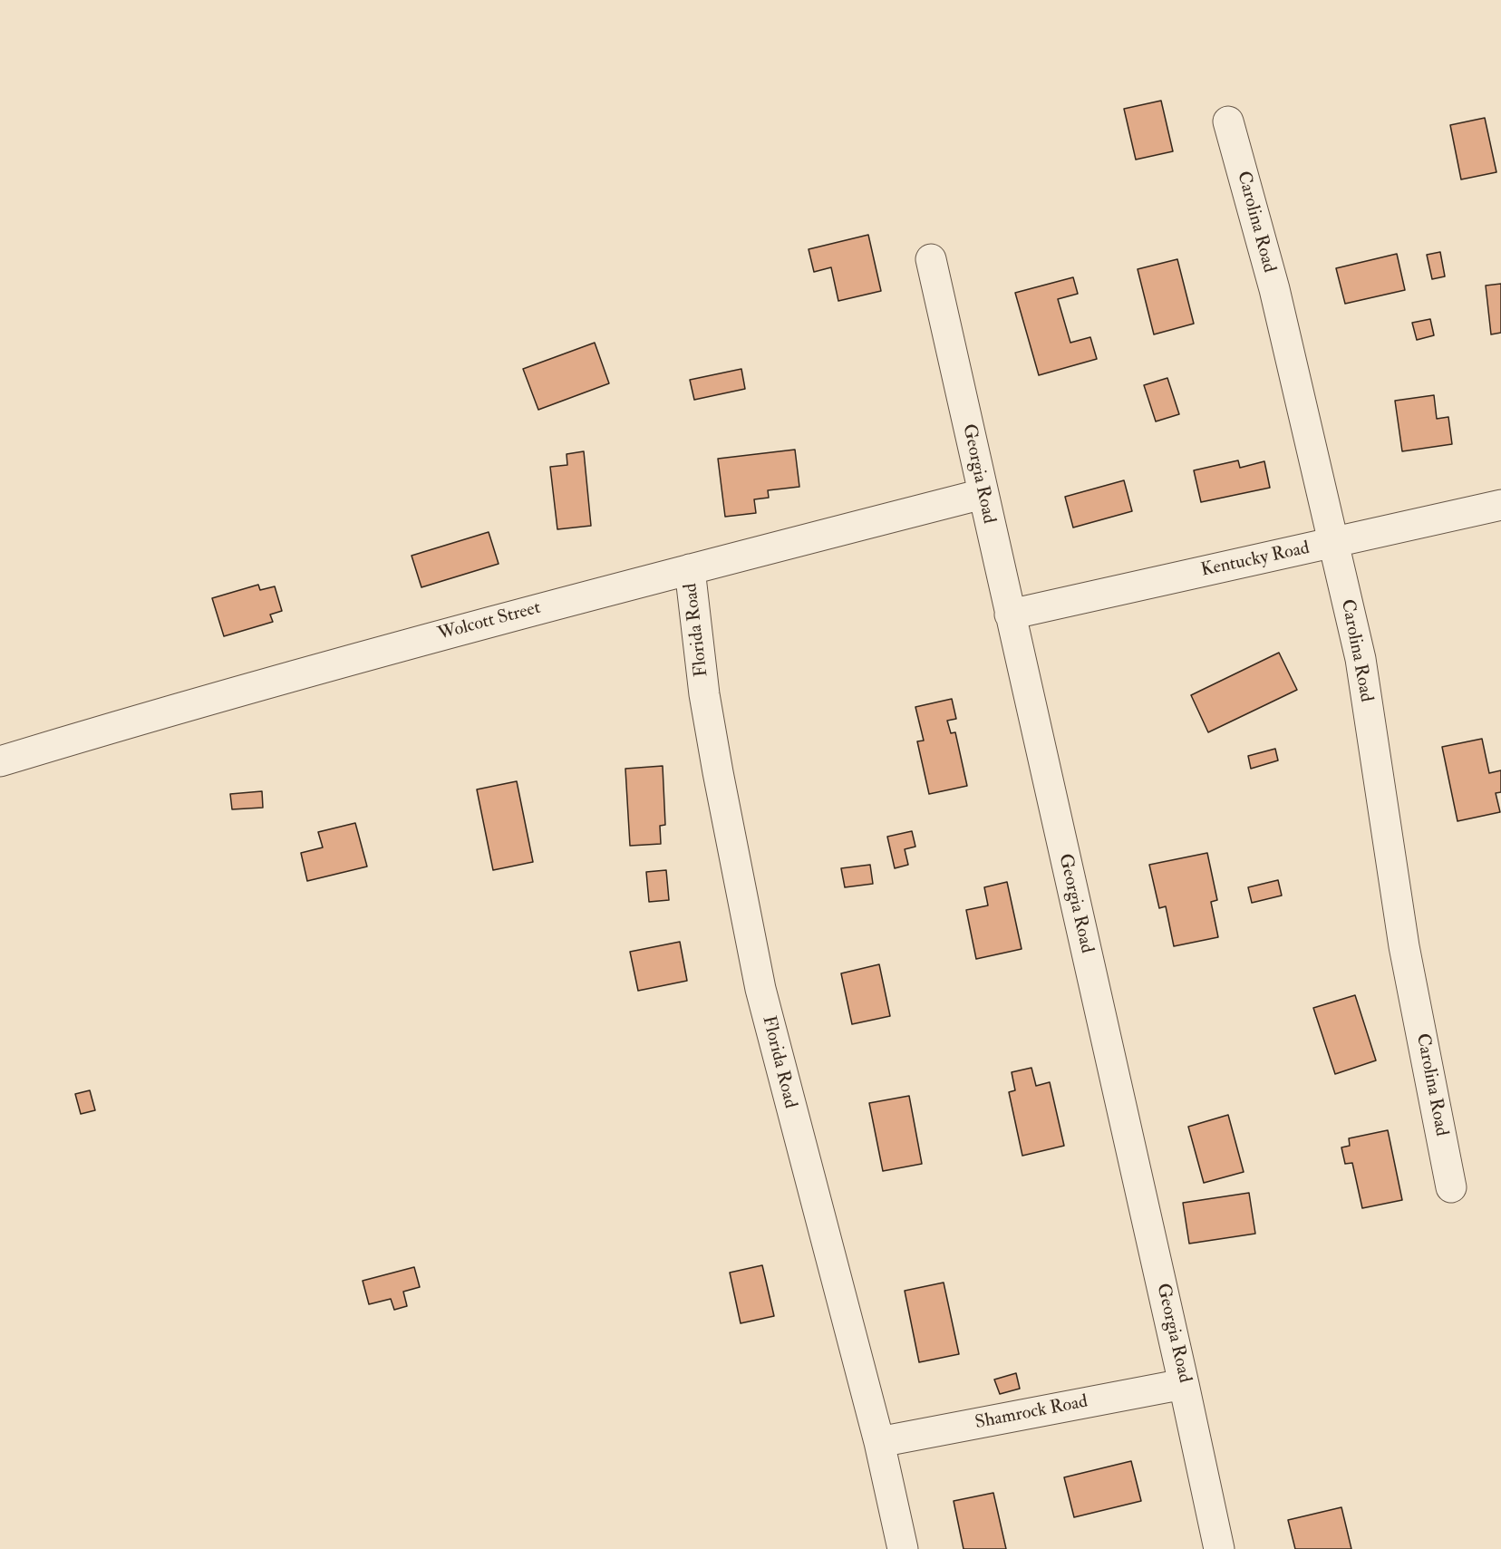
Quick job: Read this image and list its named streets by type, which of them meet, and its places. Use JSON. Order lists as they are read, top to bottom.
{
  "streets": {
    "street": [
      "Carolina Road",
      "Georgia Road",
      "Kentucky Road",
      "Wolcott Street",
      "Florida Road",
      "Shamrock Road"
    ]
  },
  "crossings": [
    ["Carolina Road", "Kentucky Road"],
    ["Georgia Road", "Kentucky Road"],
    ["Georgia Road", "Wolcott Street"],
    ["Georgia Road", "Shamrock Road"],
    ["Wolcott Street", "Florida Road"],
    ["Florida Road", "Shamrock Road"]
  ]
}
